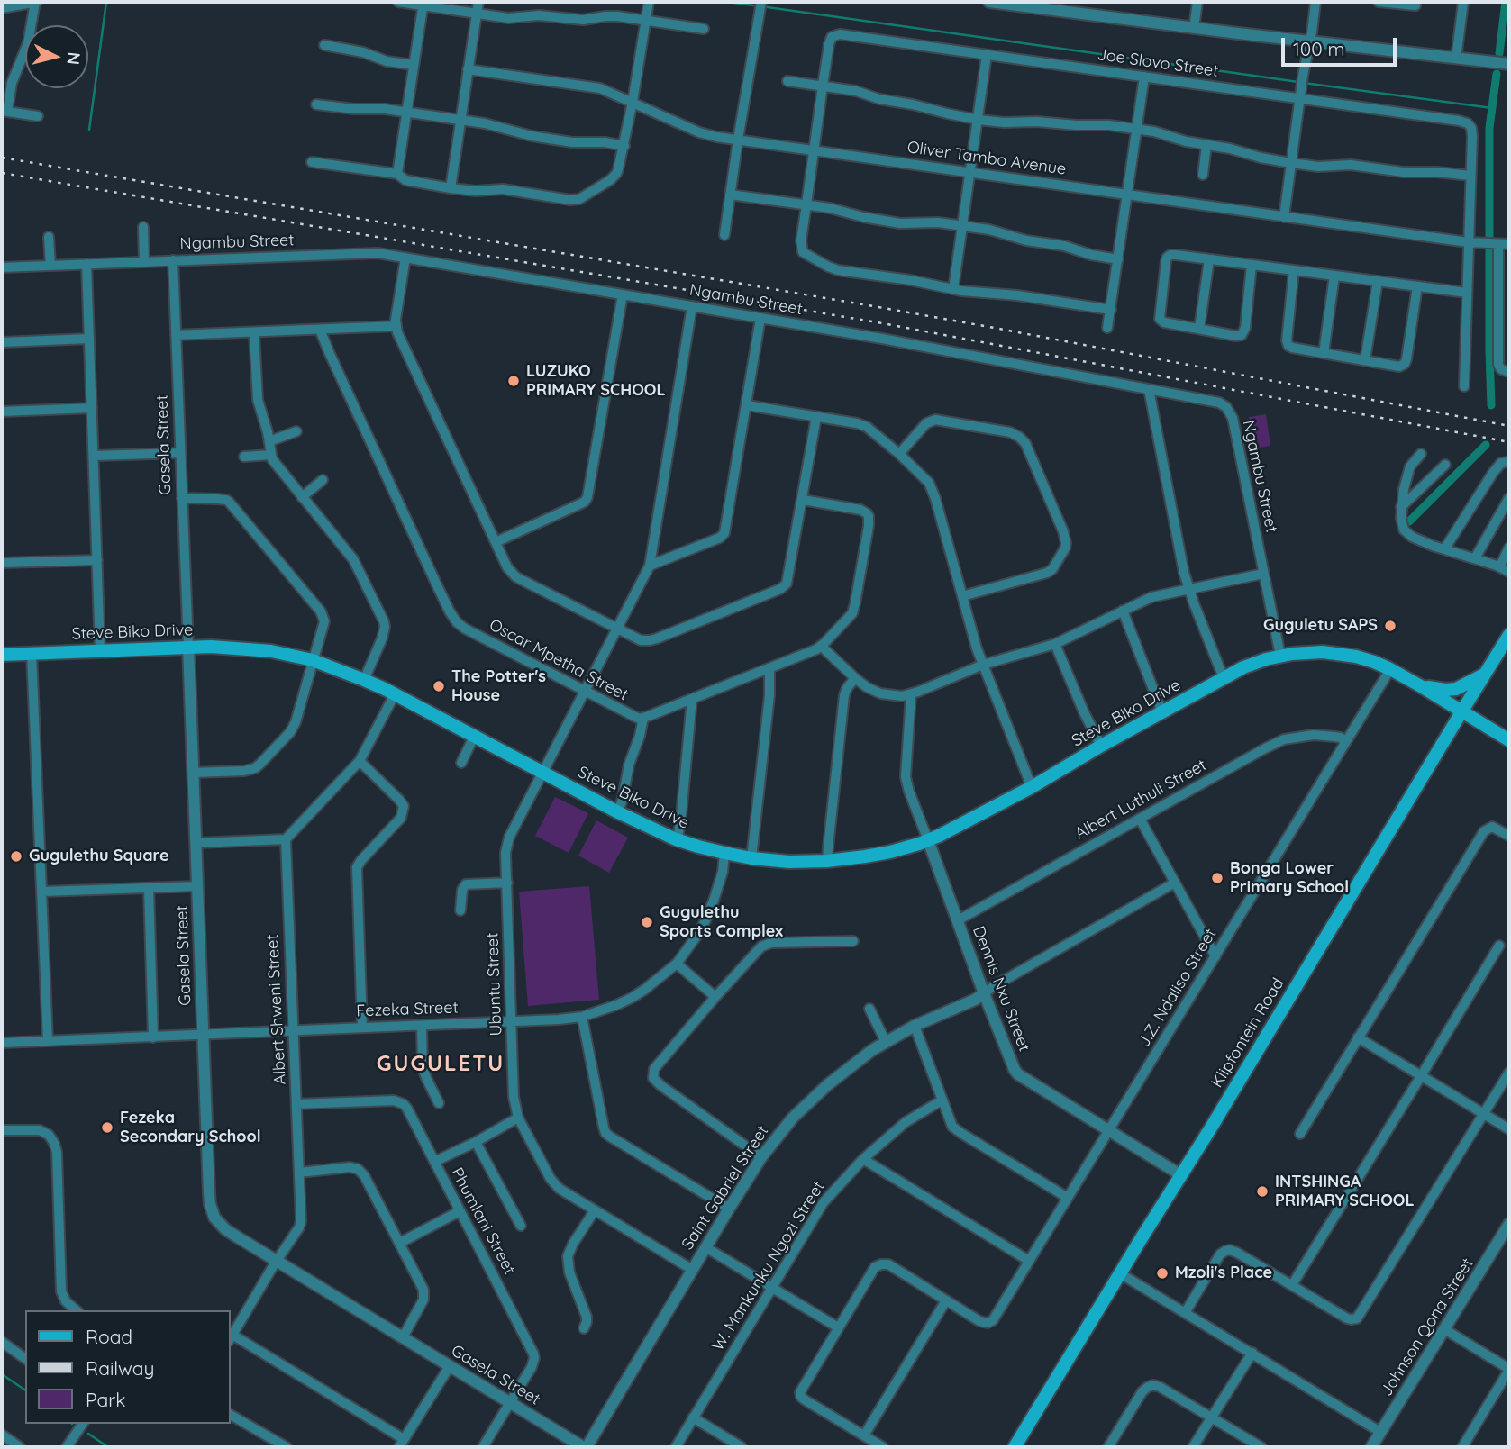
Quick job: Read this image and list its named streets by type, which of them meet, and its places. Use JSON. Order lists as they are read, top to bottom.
{
  "streets": {
    "main road": ["Steve Biko Drive", "Klipfontein Road"],
    "street": [
      "Joe Slovo Street",
      "Oliver Tambo Avenue",
      "Ngambu Street",
      "Gasela Street",
      "Oscar Mpetha Street",
      "Albert Luthuli Street",
      "Ubuntu Street",
      "J.Z. Ndaliso Street",
      "Dennis Nxu Street",
      "Albert Shweni Street",
      "Fezeka Street",
      "Saint Gabriel Street",
      "Phumlani Street",
      "W. Mankunku Ngozi Street",
      "Johnson Qona Street"
    ]
  },
  "crossings": [
    ["Ngambu Street", "Gasela Street"],
    ["Ngambu Street", "Steve Biko Drive"],
    ["Ngambu Street", "Ubuntu Street"],
    ["Gasela Street", "Steve Biko Drive"],
    ["Gasela Street", "Albert Shweni Street"],
    ["Gasela Street", "Fezeka Street"],
    ["Gasela Street", "Saint Gabriel Street"],
    ["Gasela Street", "Phumlani Street"],
    ["Steve Biko Drive", "Ubuntu Street"],
    ["Steve Biko Drive", "J.Z. Ndaliso Street"],
    ["Steve Biko Drive", "Dennis Nxu Street"],
    ["Steve Biko Drive", "Fezeka Street"],
    ["Steve Biko Drive", "Klipfontein Road"],
    ["Oscar Mpetha Street", "Ubuntu Street"],
    ["Albert Luthuli Street", "J.Z. Ndaliso Street"],
    ["Albert Luthuli Street", "Dennis Nxu Street"],
    ["Ubuntu Street", "Fezeka Street"],
    ["Ubuntu Street", "Saint Gabriel Street"],
    ["J.Z. Ndaliso Street", "Dennis Nxu Street"],
    ["Dennis Nxu Street", "Klipfontein Road"],
    ["Dennis Nxu Street", "Saint Gabriel Street"],
    ["Albert Shweni Street", "Fezeka Street"],
    ["Albert Shweni Street", "Phumlani Street"]
  ],
  "districts": ["GUGULETU"],
  "places": [
    "LUZUKO PRIMARY SCHOOL",
    "Guguletu SAPS",
    "The Potter's House",
    "Gugulethu Square",
    "Bonga Lower Primary School",
    "Gugulethu Sports Complex",
    "Fezeka Secondary School",
    "INTSHINGA PRIMARY SCHOOL",
    "Mzoli's Place"
  ],
  "legend": ["Road", "Railway", "Park"],
  "scale_bar": "100 m",
  "north": "right"
}
